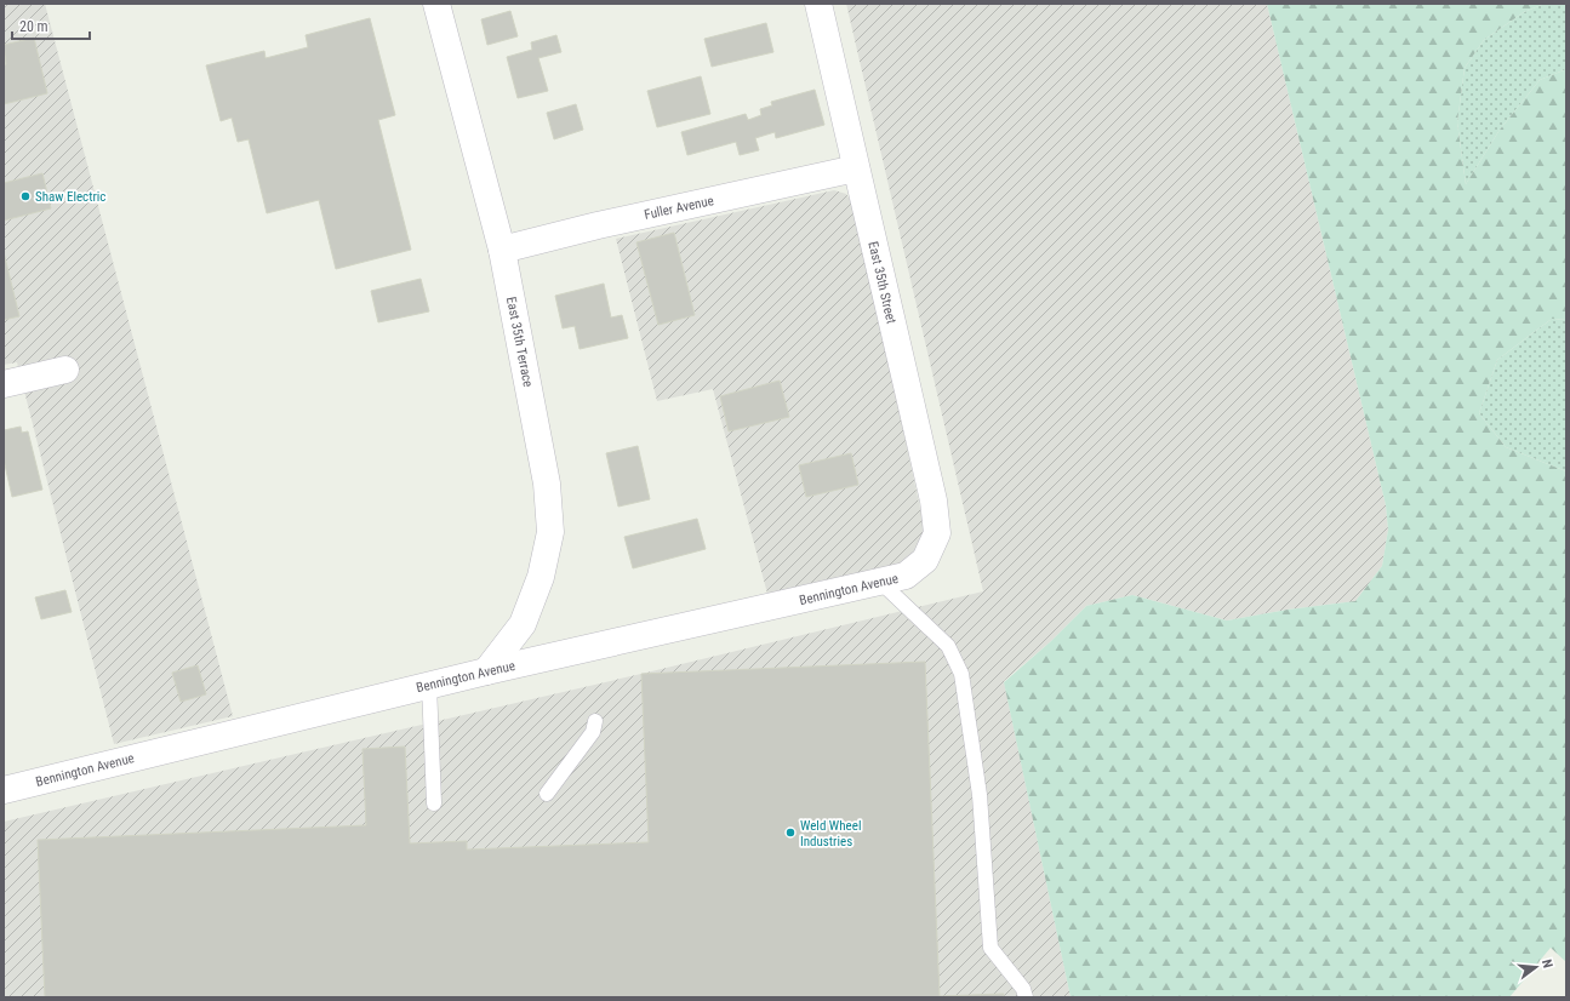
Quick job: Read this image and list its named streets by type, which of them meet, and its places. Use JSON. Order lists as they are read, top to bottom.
{
  "streets": {
    "street": [
      "Fuller Avenue",
      "East 35th Street",
      "East 35th Terrace",
      "Bennington Avenue"
    ]
  },
  "crossings": [
    ["Fuller Avenue", "East 35th Street"],
    ["Fuller Avenue", "East 35th Terrace"],
    ["East 35th Street", "Bennington Avenue"],
    ["East 35th Terrace", "Bennington Avenue"]
  ],
  "places": ["Shaw Electric", "Weld Wheel Industries"],
  "scale_bar": "20 m",
  "north": "right"
}
